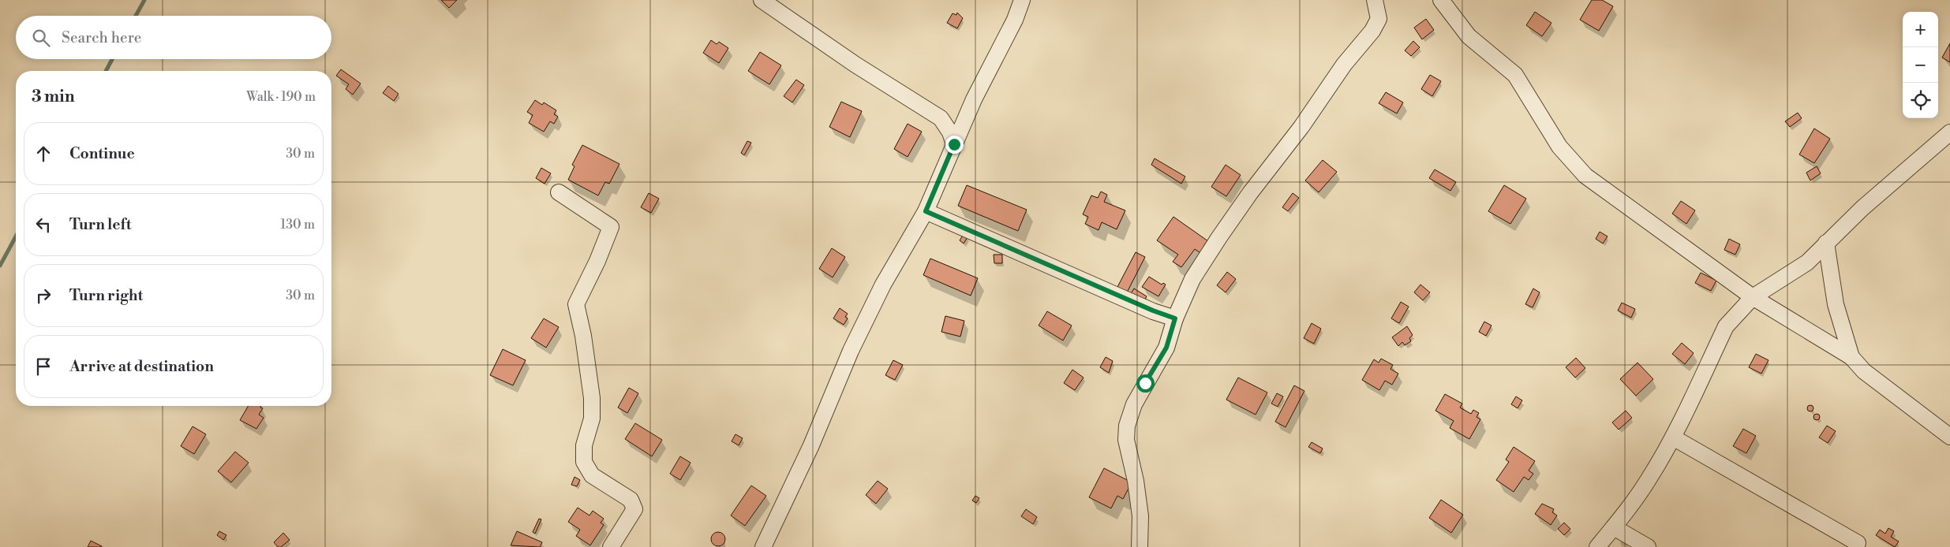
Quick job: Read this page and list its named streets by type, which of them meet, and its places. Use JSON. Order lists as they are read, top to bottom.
{
  "page": {
    "map_buttons": ["+", "−"],
    "search": "Search here",
    "heading": ["3 min", "Walk · 190 m"],
    "list": [
      ["Continue", "30 m"],
      ["Turn left", "130 m"],
      ["Turn right", "30 m"],
      "Arrive at destination"
    ]
  }
}
